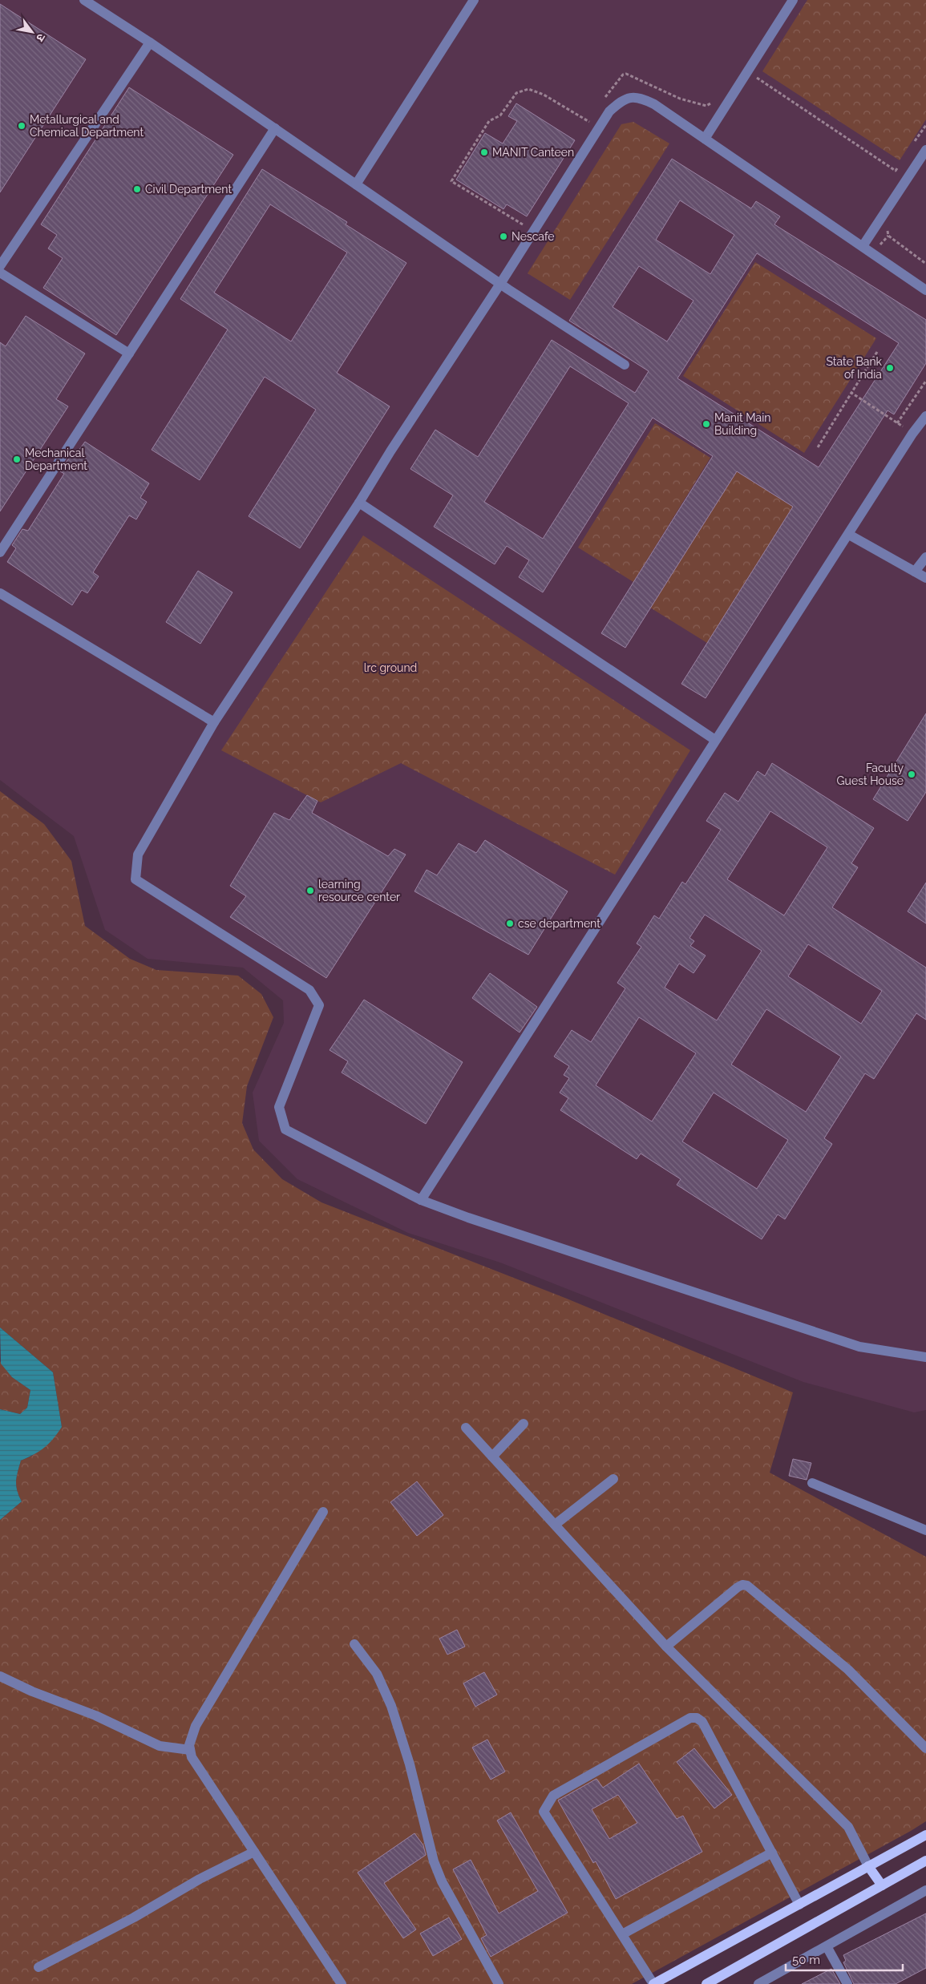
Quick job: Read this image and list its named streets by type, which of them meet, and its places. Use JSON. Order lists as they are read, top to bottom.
{
  "parks": ["lrc ground"],
  "places": [
    "Metallurgical and Chemical Department",
    "MANIT Canteen",
    "Civil Department",
    "Nescafe",
    "State Bank of India",
    "Manit Main Building",
    "Mechanical Department",
    "Faculty Guest House",
    "learning resource center",
    "cse department"
  ],
  "scale_bar": "50 m",
  "north": "bottom right"
}
